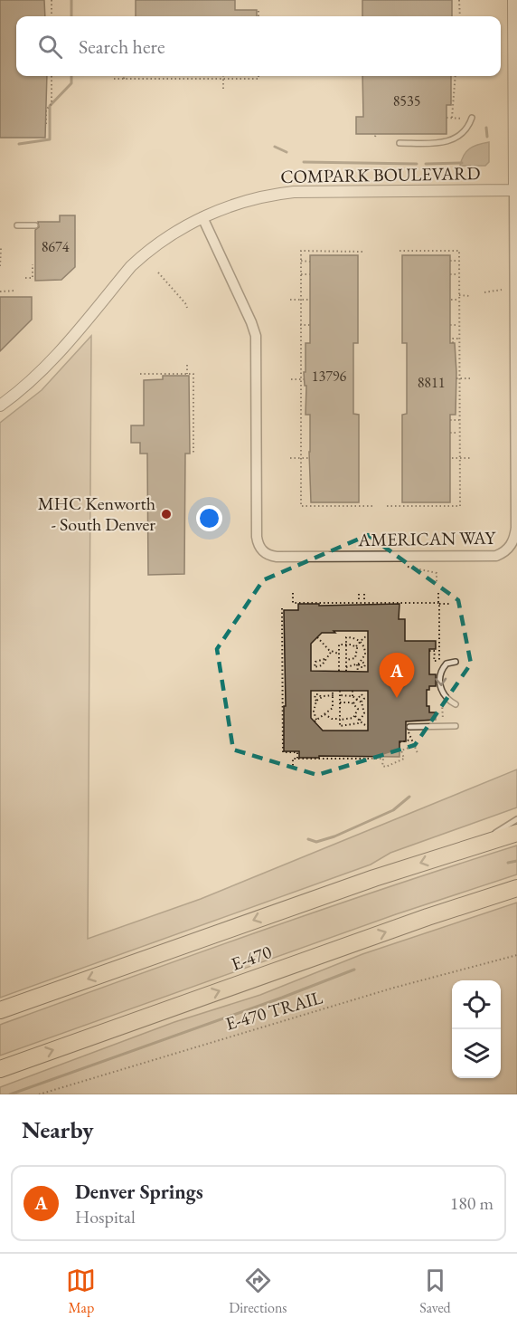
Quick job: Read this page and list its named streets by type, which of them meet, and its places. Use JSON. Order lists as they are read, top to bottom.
{
  "streets": {
    "highway": ["E-470"],
    "street": ["COMPARK BOULEVARD", "AMERICAN WAY"],
    "path": ["E-470 TRAIL"]
  },
  "crossings": [
    ["COMPARK BOULEVARD", "AMERICAN WAY"]
  ],
  "places": ["MHC Kenworth - South Denver"],
  "house_numbers": [
    "8535",
    "8674",
    "13796",
    "8811"
  ],
  "page": {
    "search": "Search here",
    "pins": "A",
    "heading": "Nearby",
    "list": [
      {
        "mark": "A",
        "name": "Denver Springs",
        "note": "Hospital",
        "value": "180 m"
      }
    ],
    "nav": ["Map", "Directions", "Saved"]
  }
}
